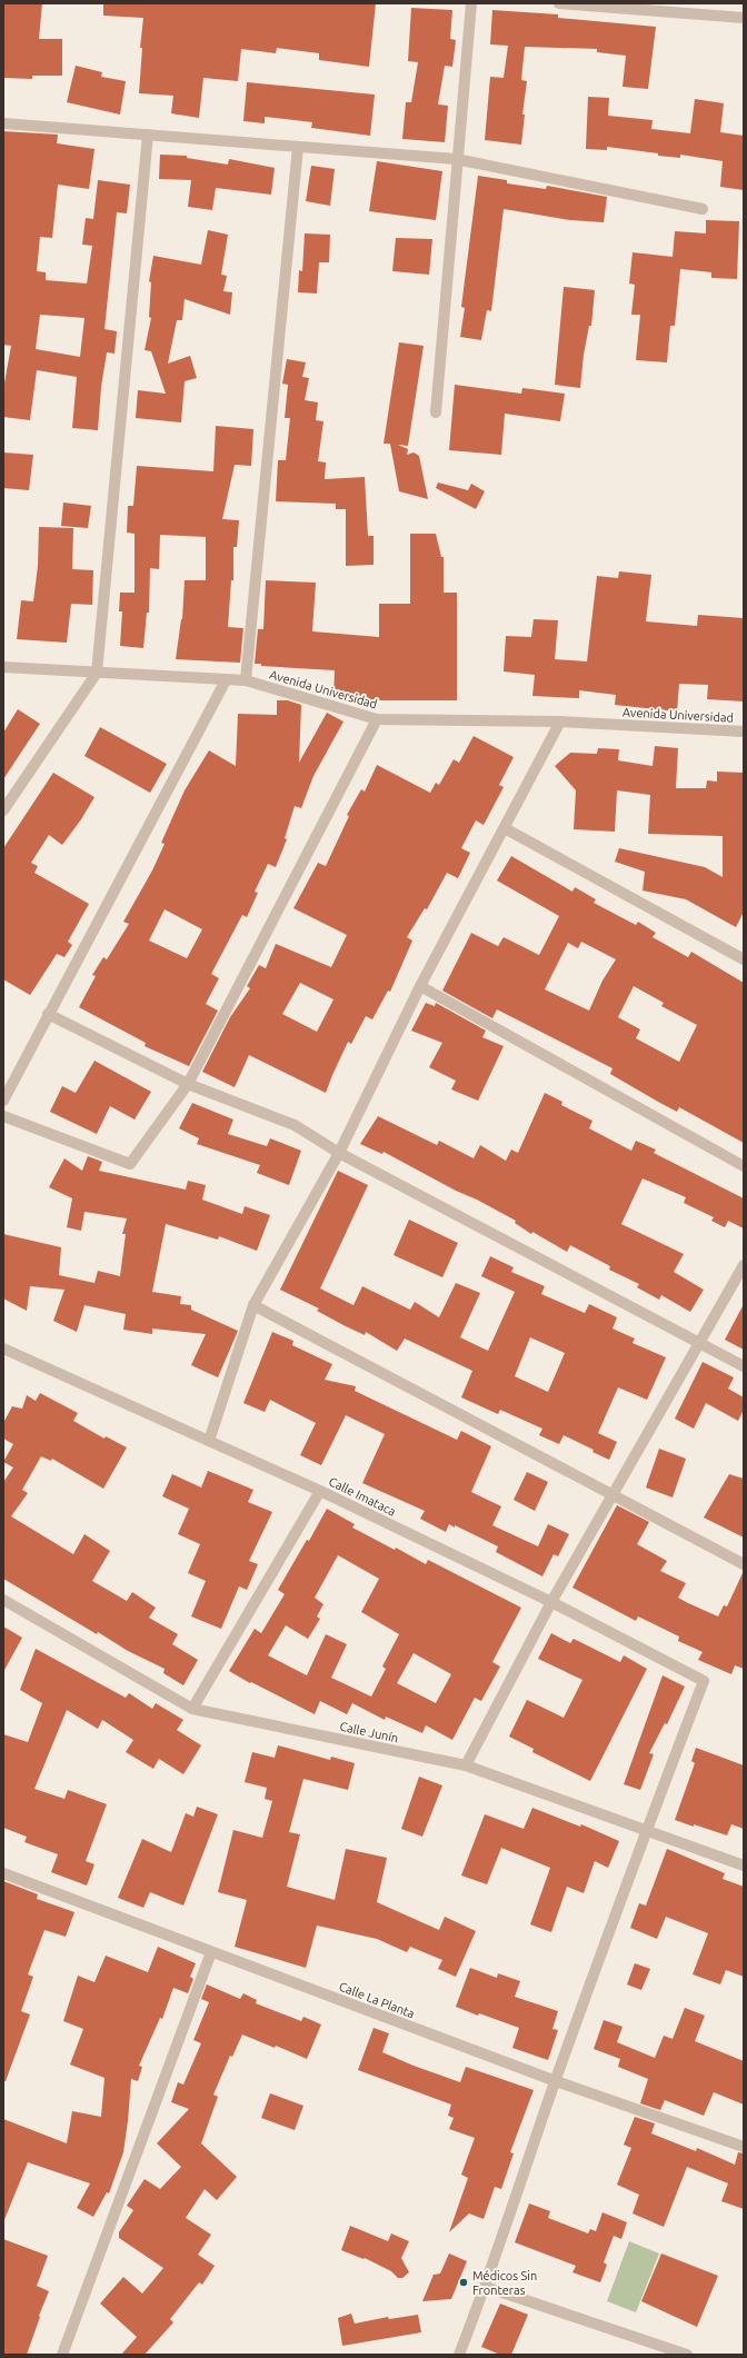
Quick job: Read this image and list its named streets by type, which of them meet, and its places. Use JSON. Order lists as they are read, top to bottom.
{
  "streets": {
    "street": [
      "Avenida Universidad",
      "Calle Imataca",
      "Calle Junín",
      "Calle La Planta"
    ]
  },
  "crossings": [
    ["Calle Imataca", "Calle Junín"]
  ],
  "places": ["Médicos Sin Fronteras"]
}
